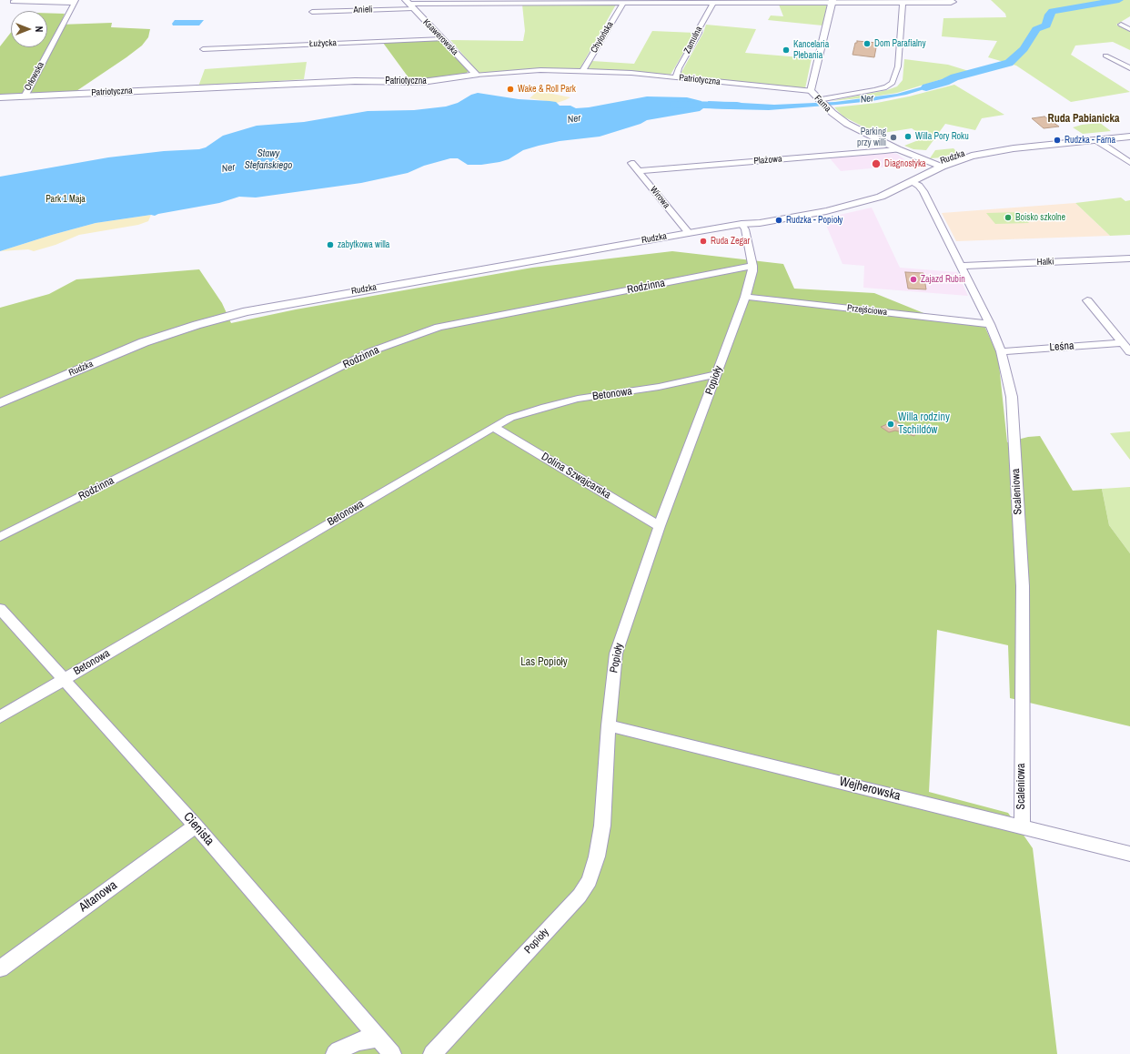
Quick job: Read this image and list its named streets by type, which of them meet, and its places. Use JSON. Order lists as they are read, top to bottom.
{
  "streets": {
    "street": [
      "Anieli",
      "Ksawerowska",
      "Chylońska",
      "Zamulna",
      "Łużycka",
      "Orłowska",
      "Patriotyczna",
      "Farna",
      "Rudzka",
      "Plażowa",
      "Wirowa",
      "Halki",
      "Rodzinna",
      "Przejściowa",
      "Leśna",
      "Popioły",
      "Betonowa",
      "Dolina Szwajcarska",
      "Scaleniowa",
      "Wejherowska",
      "Cienista",
      "Altanowa"
    ]
  },
  "crossings": [
    ["Anieli", "Ksawerowska"],
    ["Anieli", "Chylońska"],
    ["Anieli", "Zamulna"],
    ["Anieli", "Farna"],
    ["Ksawerowska", "Łużycka"],
    ["Ksawerowska", "Patriotyczna"],
    ["Chylońska", "Patriotyczna"],
    ["Zamulna", "Patriotyczna"],
    ["Orłowska", "Patriotyczna"],
    ["Patriotyczna", "Farna"],
    ["Farna", "Rudzka"],
    ["Farna", "Plażowa"],
    ["Rudzka", "Wirowa"],
    ["Rudzka", "Popioły"],
    ["Rudzka", "Scaleniowa"],
    ["Plażowa", "Wirowa"],
    ["Halki", "Scaleniowa"],
    ["Rodzinna", "Popioły"],
    ["Przejściowa", "Popioły"],
    ["Przejściowa", "Scaleniowa"],
    ["Leśna", "Scaleniowa"],
    ["Popioły", "Betonowa"],
    ["Popioły", "Dolina Szwajcarska"],
    ["Popioły", "Wejherowska"],
    ["Betonowa", "Dolina Szwajcarska"],
    ["Betonowa", "Cienista"],
    ["Scaleniowa", "Wejherowska"],
    ["Cienista", "Altanowa"]
  ],
  "districts": ["Ruda Pabianicka"],
  "water": ["Ner", "Stawy Stefańskiego"],
  "parks": ["Park 1 Maja", "Las Popioły"],
  "places": [
    "Dom Parafialny",
    "Kancelaria Plebania",
    "Wake & Roll Park",
    "Willa Pory Roku",
    "Parking przy willi",
    "Rudzka - Farna",
    "Diagnostyka",
    "Boisko szkolne",
    "Rudzka - Popioły",
    "Ruda Zegar",
    "zabytkowa willa",
    "Zajazd Rubin",
    "Willa rodziny Tschildów"
  ],
  "north": "right"
}
